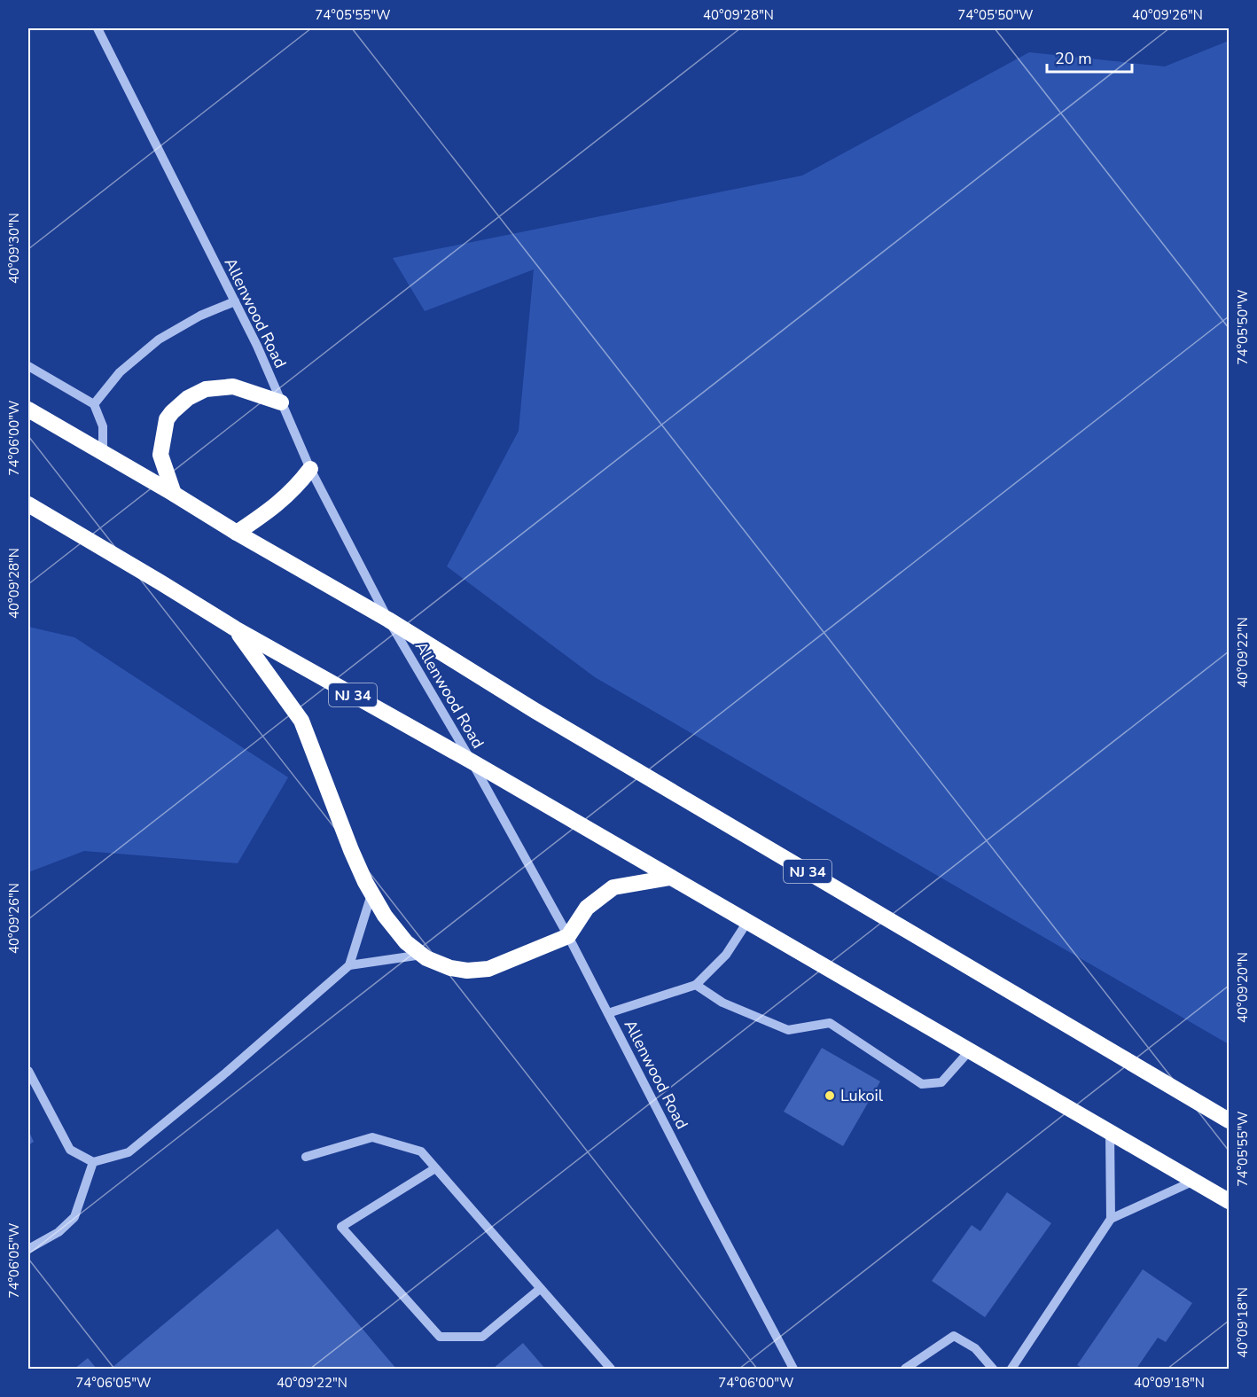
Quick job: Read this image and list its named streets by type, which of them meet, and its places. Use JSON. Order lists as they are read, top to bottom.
{
  "streets": {
    "highway": ["NJ 34"],
    "street": ["Allenwood Road"]
  },
  "crossings": [
    ["Allenwood Road", "NJ 34"]
  ],
  "places": ["Lukoil"],
  "scale_bar": "20 m",
  "coordinates": [
    "74°05'55\"W",
    "40°09'28\"N",
    "74°05'50\"W",
    "40°09'26\"N",
    "40°09'30\"N",
    "74°06'00\"W",
    "40°09'22\"N",
    "40°09'20\"N",
    "74°06'05\"W",
    "40°09'18\"N"
  ]
}
